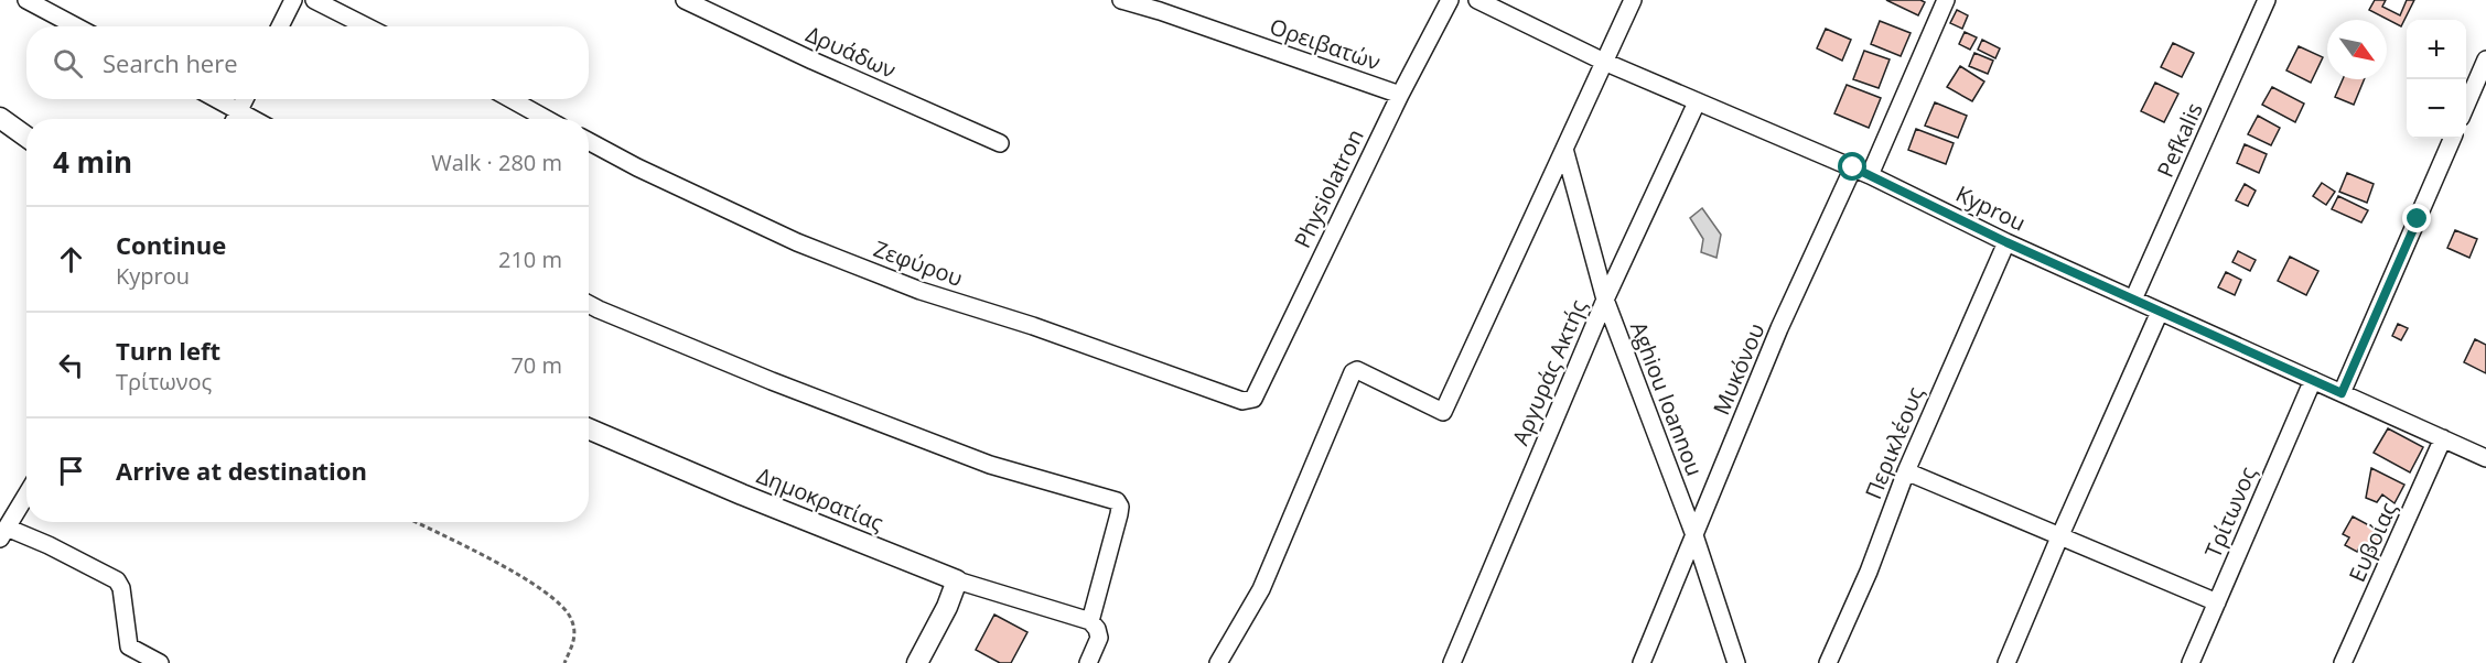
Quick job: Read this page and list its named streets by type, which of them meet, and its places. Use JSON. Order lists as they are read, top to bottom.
{
  "streets": {
    "street": [
      "Ορειβατών",
      "Δρυάδων",
      "Pefkalis",
      "Physiolatron",
      "Kyprou",
      "Ζεφύρου",
      "Μυκόνου",
      "Αργυράς Ακτής",
      "Aghiou Ioannou",
      "Περικλέους",
      "Δημοκρατίας",
      "Τρίτωνος",
      "Ευβοίας"
    ]
  },
  "crossings": [
    ["Ορειβατών", "Physiolatron"],
    ["Pefkalis", "Kyprou"],
    ["Physiolatron", "Ζεφύρου"],
    ["Kyprou", "Μυκόνου"],
    ["Kyprou", "Αργυράς Ακτής"],
    ["Kyprou", "Περικλέους"],
    ["Kyprou", "Τρίτωνος"],
    ["Kyprou", "Ευβοίας"],
    ["Μυκόνου", "Aghiou Ioannou"],
    ["Αργυράς Ακτής", "Aghiou Ioannou"]
  ],
  "north": "bottom right",
  "page": {
    "map_buttons": ["+", "−"],
    "search": "Search here",
    "heading": ["4 min", "Walk · 280 m"],
    "list": [
      ["Continue", "Kyprou", "210 m"],
      ["Turn left", "Τρίτωνος", "70 m"],
      "Arrive at destination"
    ]
  }
}
